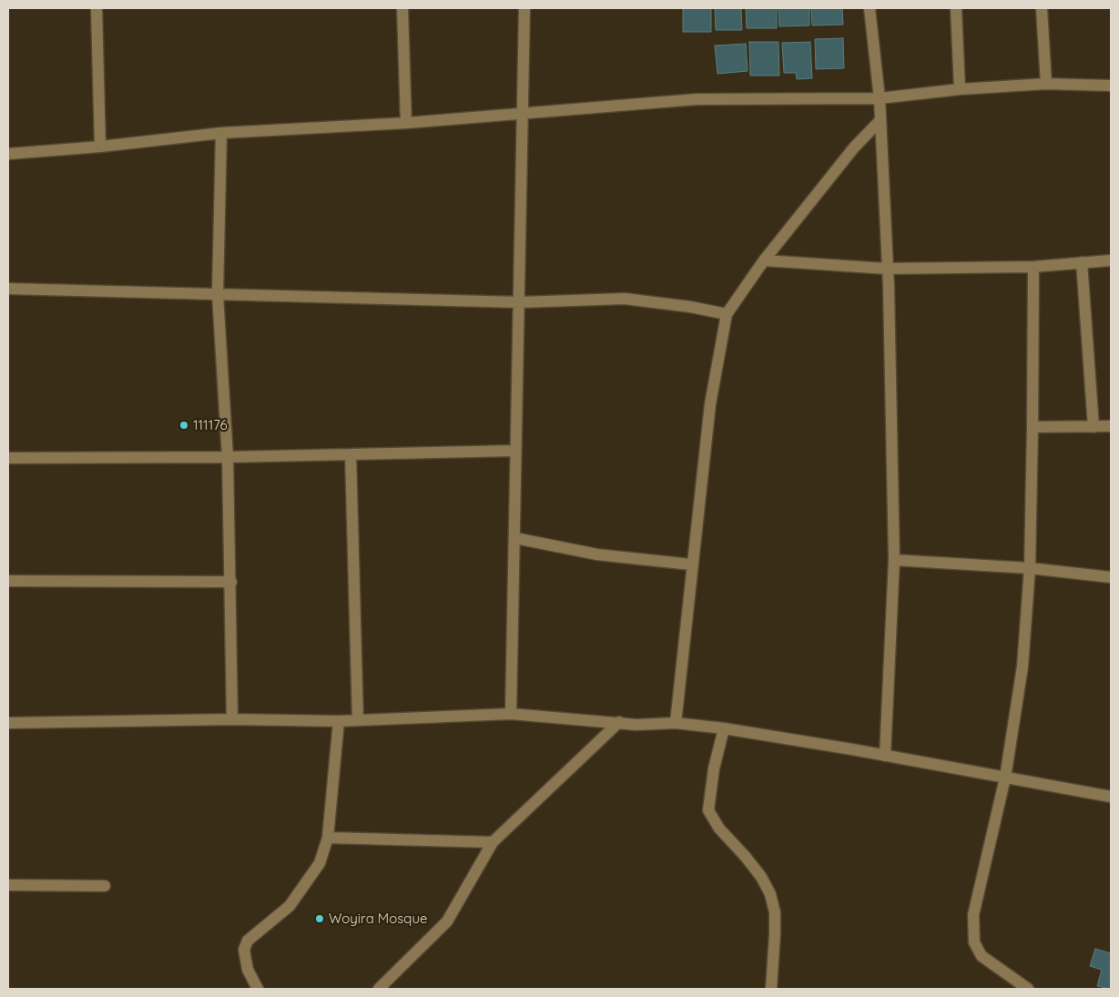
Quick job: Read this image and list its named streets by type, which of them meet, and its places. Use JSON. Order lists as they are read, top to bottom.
{
  "places": ["111176", "Woyira Mosque"]
}
